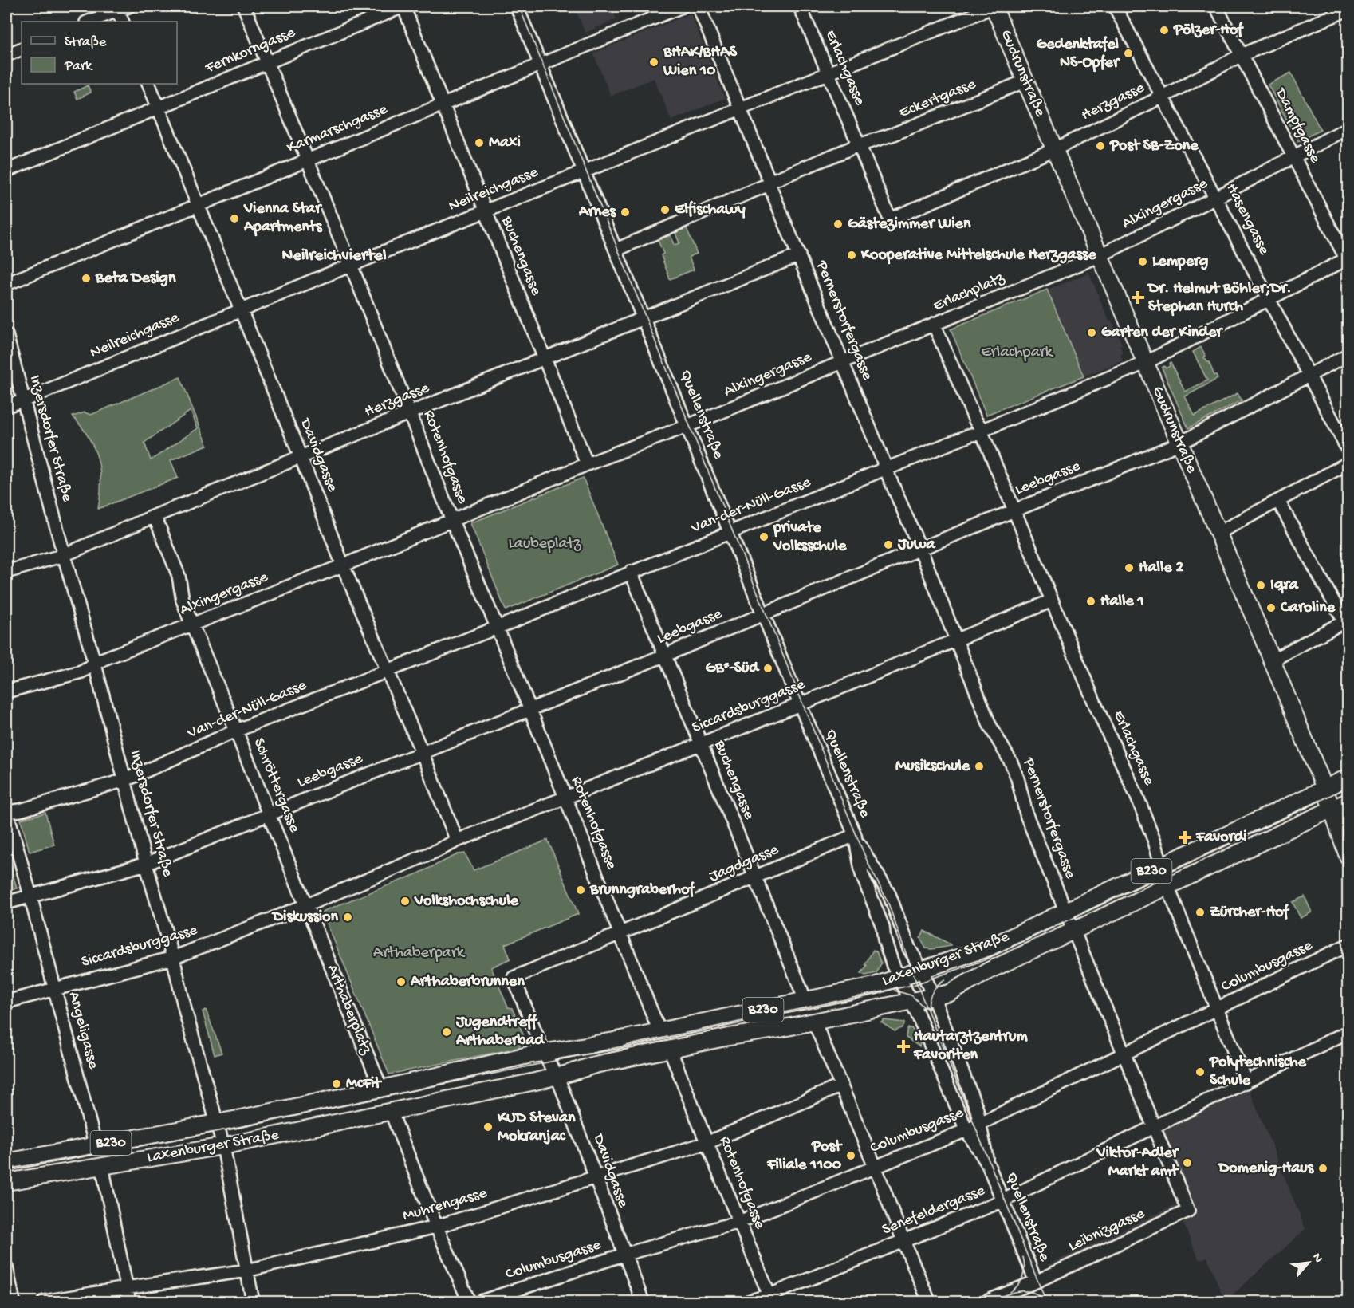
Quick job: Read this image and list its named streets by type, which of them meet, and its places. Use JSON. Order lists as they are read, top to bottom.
{
  "streets": {
    "main road": ["Gudrunstraße", "B230", "Laxenburger Straße"],
    "street": [
      "Fernkorngasse",
      "Erlachgasse",
      "Eckertgasse",
      "Herzgasse",
      "Dampfgasse",
      "Karmarschgasse",
      "Neilreichgasse",
      "Alxingergasse",
      "Hasengasse",
      "Buchengasse",
      "Erlachplatz",
      "Pernerstorfergasse",
      "Quellenstraße",
      "Inzersdorfer Straße",
      "Davidgasse",
      "Rotenhofgasse",
      "Leebgasse",
      "Van-der-Nüll-Gasse",
      "Siccardsburggasse",
      "Schröttergasse",
      "Jagdgasse",
      "Columbusgasse",
      "Arthaberplatz",
      "Angeligasse",
      "Muhrengasse",
      "Senefeldergasse",
      "Leibnizgasse"
    ]
  },
  "crossings": [
    ["Fernkorngasse", "Buchengasse"],
    ["Fernkorngasse", "Davidgasse"],
    ["Fernkorngasse", "Rotenhofgasse"],
    ["Erlachgasse", "Eckertgasse"],
    ["Erlachgasse", "Herzgasse"],
    ["Erlachgasse", "Neilreichgasse"],
    ["Erlachgasse", "Leebgasse"],
    ["Erlachgasse", "Van-der-Nüll-Gasse"],
    ["Erlachgasse", "Siccardsburggasse"],
    ["Erlachgasse", "Laxenburger Straße"],
    ["Erlachgasse", "Columbusgasse"],
    ["Erlachgasse", "Senefeldergasse"],
    ["Gudrunstraße", "Eckertgasse"],
    ["Gudrunstraße", "Herzgasse"],
    ["Gudrunstraße", "Neilreichgasse"],
    ["Gudrunstraße", "Alxingergasse"],
    ["Gudrunstraße", "Erlachplatz"],
    ["Gudrunstraße", "Leebgasse"],
    ["Gudrunstraße", "Laxenburger Straße"],
    ["Eckertgasse", "Pernerstorfergasse"],
    ["Eckertgasse", "Quellenstraße"],
    ["Herzgasse", "Dampfgasse"],
    ["Herzgasse", "Hasengasse"],
    ["Herzgasse", "Buchengasse"],
    ["Herzgasse", "Pernerstorfergasse"],
    ["Herzgasse", "Quellenstraße"],
    ["Herzgasse", "Inzersdorfer Straße"],
    ["Herzgasse", "Davidgasse"],
    ["Herzgasse", "Rotenhofgasse"],
    ["Herzgasse", "Schröttergasse"],
    ["Dampfgasse", "Alxingergasse"],
    ["Karmarschgasse", "Buchengasse"],
    ["Karmarschgasse", "Quellenstraße"],
    ["Karmarschgasse", "Davidgasse"],
    ["Karmarschgasse", "Rotenhofgasse"],
    ["Neilreichgasse", "Buchengasse"],
    ["Neilreichgasse", "Pernerstorfergasse"],
    ["Neilreichgasse", "Quellenstraße"],
    ["Neilreichgasse", "Inzersdorfer Straße"],
    ["Neilreichgasse", "Davidgasse"],
    ["Neilreichgasse", "Rotenhofgasse"],
    ["Alxingergasse", "Hasengasse"],
    ["Alxingergasse", "Buchengasse"],
    ["Alxingergasse", "Erlachplatz"],
    ["Alxingergasse", "Pernerstorfergasse"],
    ["Alxingergasse", "Quellenstraße"],
    ["Alxingergasse", "Inzersdorfer Straße"],
    ["Alxingergasse", "Davidgasse"],
    ["Alxingergasse", "Rotenhofgasse"],
    ["Alxingergasse", "Schröttergasse"],
    ["Hasengasse", "Leebgasse"],
    ["Buchengasse", "Leebgasse"],
    ["Buchengasse", "Van-der-Nüll-Gasse"],
    ["Buchengasse", "Siccardsburggasse"],
    ["Buchengasse", "Jagdgasse"],
    ["Buchengasse", "Laxenburger Straße"],
    ["Pernerstorfergasse", "Leebgasse"],
    ["Pernerstorfergasse", "Van-der-Nüll-Gasse"],
    ["Pernerstorfergasse", "Siccardsburggasse"],
    ["Pernerstorfergasse", "Laxenburger Straße"],
    ["Pernerstorfergasse", "Columbusgasse"],
    ["Pernerstorfergasse", "Senefeldergasse"],
    ["Pernerstorfergasse", "Leibnizgasse"],
    ["Quellenstraße", "Leebgasse"],
    ["Quellenstraße", "Van-der-Nüll-Gasse"],
    ["Quellenstraße", "Siccardsburggasse"],
    ["Quellenstraße", "Jagdgasse"],
    ["Quellenstraße", "Laxenburger Straße"],
    ["Quellenstraße", "Columbusgasse"],
    ["Quellenstraße", "Senefeldergasse"],
    ["Quellenstraße", "Leibnizgasse"],
    ["Inzersdorfer Straße", "Leebgasse"],
    ["Inzersdorfer Straße", "Van-der-Nüll-Gasse"],
    ["Inzersdorfer Straße", "Siccardsburggasse"],
    ["Inzersdorfer Straße", "Laxenburger Straße"],
    ["Inzersdorfer Straße", "Muhrengasse"],
    ["Davidgasse", "Leebgasse"],
    ["Davidgasse", "Van-der-Nüll-Gasse"],
    ["Davidgasse", "Siccardsburggasse"],
    ["Davidgasse", "Jagdgasse"],
    ["Davidgasse", "B230"],
    ["Davidgasse", "Laxenburger Straße"],
    ["Davidgasse", "Columbusgasse"],
    ["Davidgasse", "Muhrengasse"],
    ["Rotenhofgasse", "Leebgasse"],
    ["Rotenhofgasse", "Van-der-Nüll-Gasse"],
    ["Rotenhofgasse", "Siccardsburggasse"],
    ["Rotenhofgasse", "Jagdgasse"],
    ["Rotenhofgasse", "Laxenburger Straße"],
    ["Rotenhofgasse", "Columbusgasse"],
    ["Rotenhofgasse", "Muhrengasse"],
    ["Rotenhofgasse", "Senefeldergasse"],
    ["Leebgasse", "Schröttergasse"],
    ["Leebgasse", "Angeligasse"],
    ["Van-der-Nüll-Gasse", "Schröttergasse"],
    ["Van-der-Nüll-Gasse", "Angeligasse"],
    ["Siccardsburggasse", "Schröttergasse"],
    ["Siccardsburggasse", "Arthaberplatz"],
    ["Siccardsburggasse", "Angeligasse"],
    ["Schröttergasse", "Arthaberplatz"],
    ["Jagdgasse", "B230"],
    ["Jagdgasse", "Laxenburger Straße"],
    ["B230", "Laxenburger Straße"],
    ["B230", "Arthaberplatz"],
    ["Laxenburger Straße", "Arthaberplatz"],
    ["Laxenburger Straße", "Angeligasse"]
  ],
  "districts": ["Neilreichviertel"],
  "parks": ["Erlachpark", "Laubeplatz", "Arthaberpark"],
  "places": {
    "other": [
      "Pölzer-Hof",
      "Gedenktafel NS-Opfer",
      "BHAK/BHAS Wien 10",
      "Maxi",
      "Post SB-Zone",
      "Elfischawy",
      "Arnes",
      "Vienna Star Apartments",
      "Gästezimmer Wien",
      "Kooperative Mittelschule Herzgasse",
      "Lemperg",
      "Beta Design",
      "Garten der Kinder",
      "private Volksschule",
      "Juwa",
      "Halle 2",
      "Iqra",
      "Halle 1",
      "Caroline",
      "GB*-Süd",
      "Musikschule",
      "Brunngraberhof",
      "Volkshochschule",
      "Zürcher-Hof",
      "Diskussion",
      "Arthaberbrunnen",
      "Jugendtreff Arthaberbad",
      "Polytechnische Schule",
      "McFit",
      "KUD Stevan Mokranjac",
      "Post Filiale 1100",
      "Viktor-Adler Markt amt",
      "Domenig-Haus"
    ],
    "health": ["Dr. Helmut Böhler;Dr. Stephan Hurch", "Favordi", "Hautarztzentrum Favoriten"]
  },
  "legend": ["Straße", "Park"],
  "north": "top right"
}
